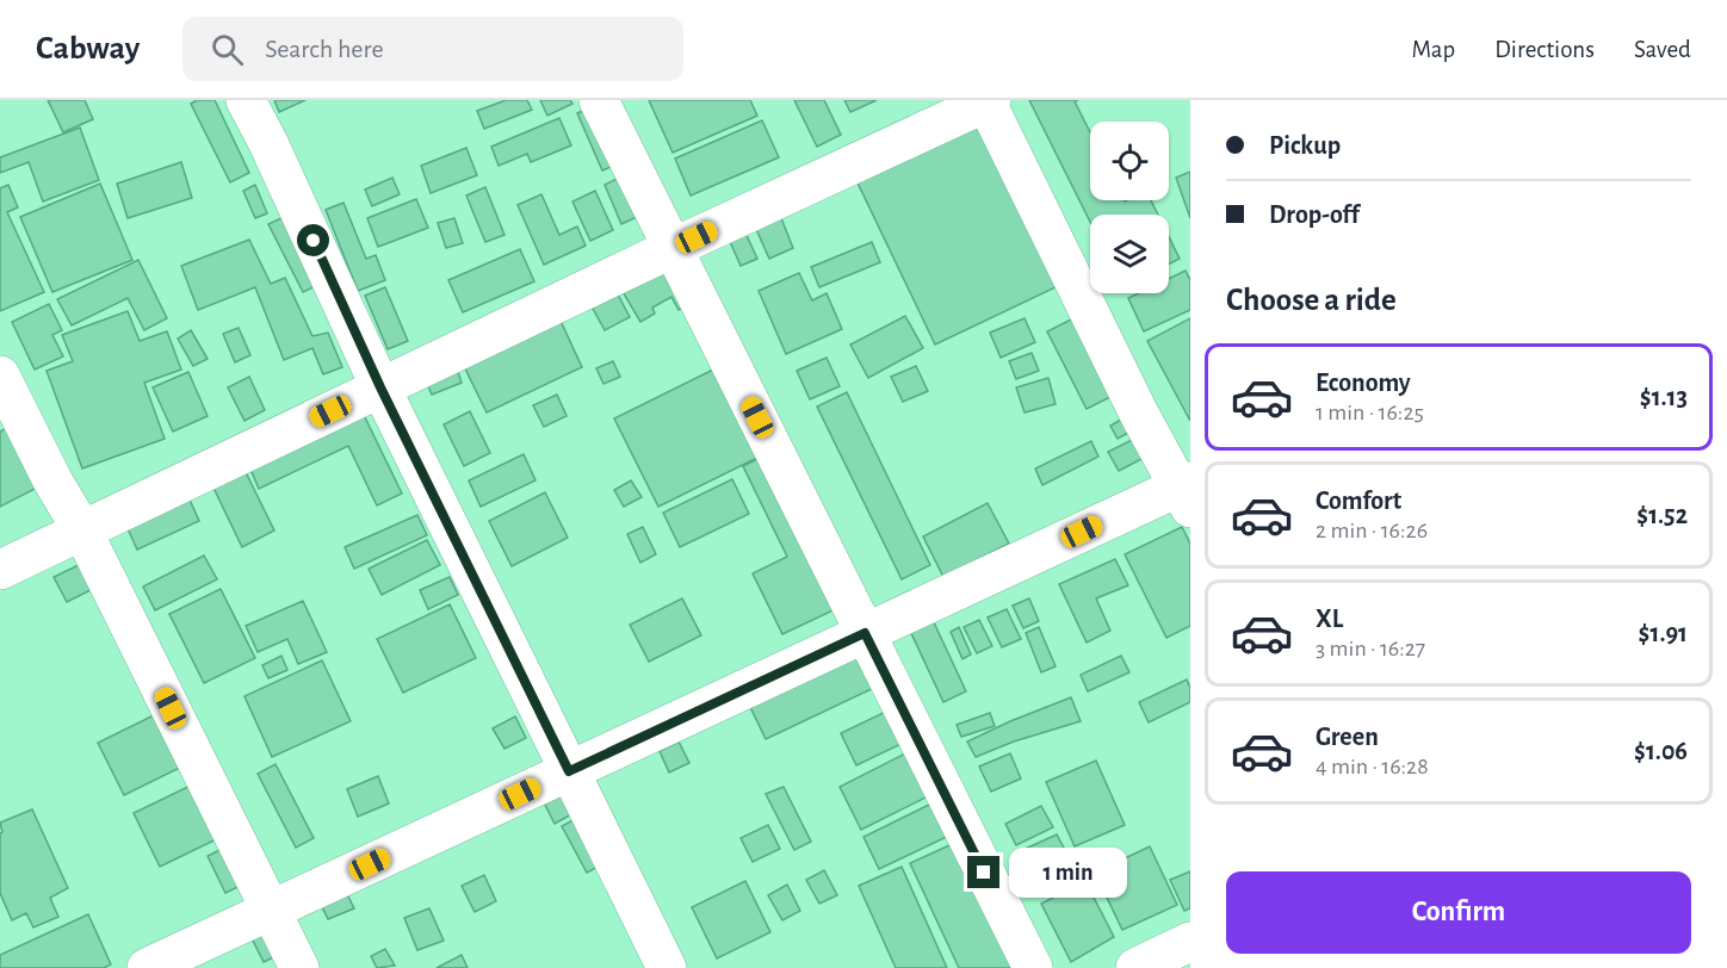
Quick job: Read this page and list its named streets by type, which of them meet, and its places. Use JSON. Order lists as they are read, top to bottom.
{
  "page": {
    "header": "Cabway",
    "search": "Search here",
    "nav": ["Map", "Directions", "Saved"],
    "banner": ["Pickup", "Drop-off"],
    "heading": "Choose a ride",
    "list": [
      {
        "name": "Economy",
        "note": "1 min · 16:25",
        "value": "$1.13"
      },
      {
        "name": "Comfort",
        "note": "2 min · 16:26",
        "value": "$1.52"
      },
      {
        "name": "XL",
        "note": "3 min · 16:27",
        "value": "$1.91"
      },
      {
        "name": "Green",
        "note": "4 min · 16:28",
        "value": "$1.06"
      }
    ],
    "bubble": "1 min",
    "buttons": "Confirm"
  }
}
